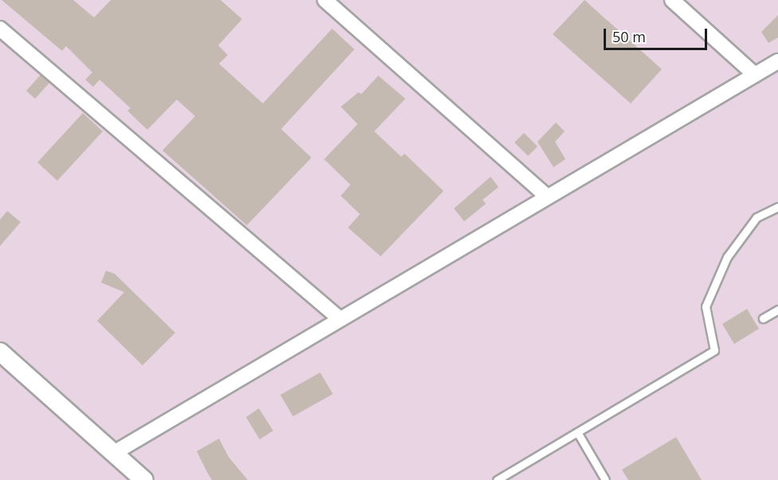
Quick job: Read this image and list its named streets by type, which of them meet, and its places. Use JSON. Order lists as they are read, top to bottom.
{
  "scale_bar": "50 m"
}
